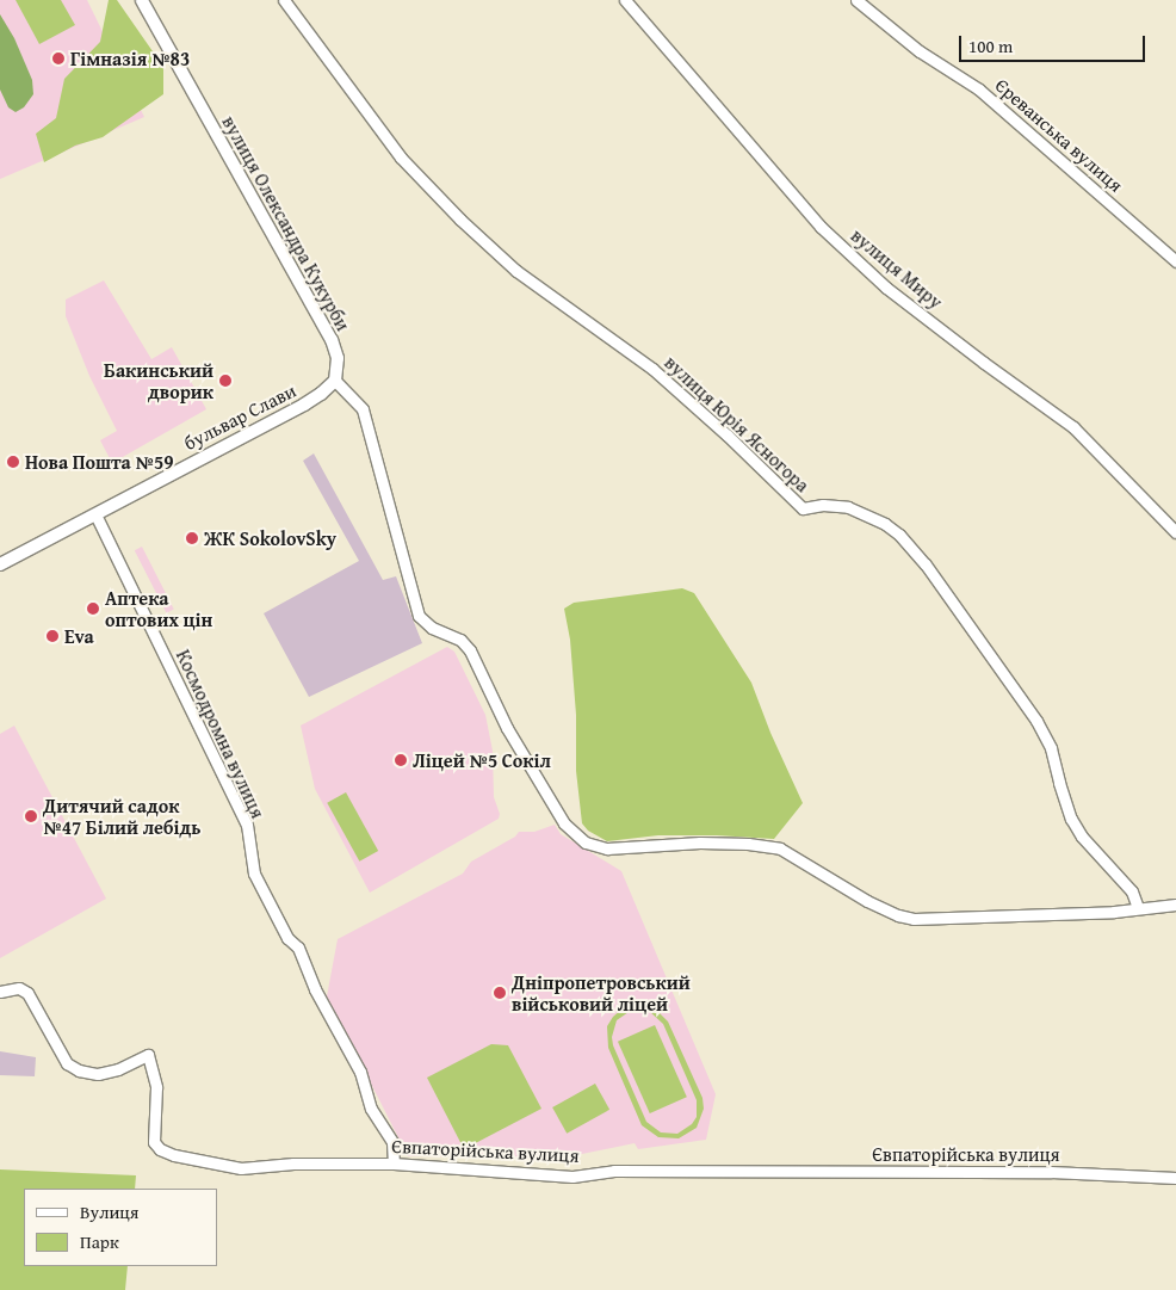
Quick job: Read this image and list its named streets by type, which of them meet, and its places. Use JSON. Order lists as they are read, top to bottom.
{
  "streets": {
    "street": [
      "Єреванська вулиця",
      "вулиця Олександра Кукурби",
      "вулиця Миру",
      "бульвар Слави",
      "вулиця Юрія Ясногора",
      "Космодромна вулиця",
      "Євпаторійська вулиця"
    ]
  },
  "crossings": [
    ["вулиця Олександра Кукурби", "бульвар Слави"],
    ["бульвар Слави", "Космодромна вулиця"],
    ["Космодромна вулиця", "Євпаторійська вулиця"]
  ],
  "places": [
    "Гімназія №83",
    "Бакинський дворик",
    "Нова Пошта №59",
    "ЖК SokolovSky",
    "Аптека оптових цін",
    "Eva",
    "Ліцей №5 Сокіл",
    "Дитячий садок №47 Білий лебідь",
    "Дніпропетровський військовий ліцей"
  ],
  "legend": ["Вулиця", "Парк"],
  "scale_bar": "100 m"
}
